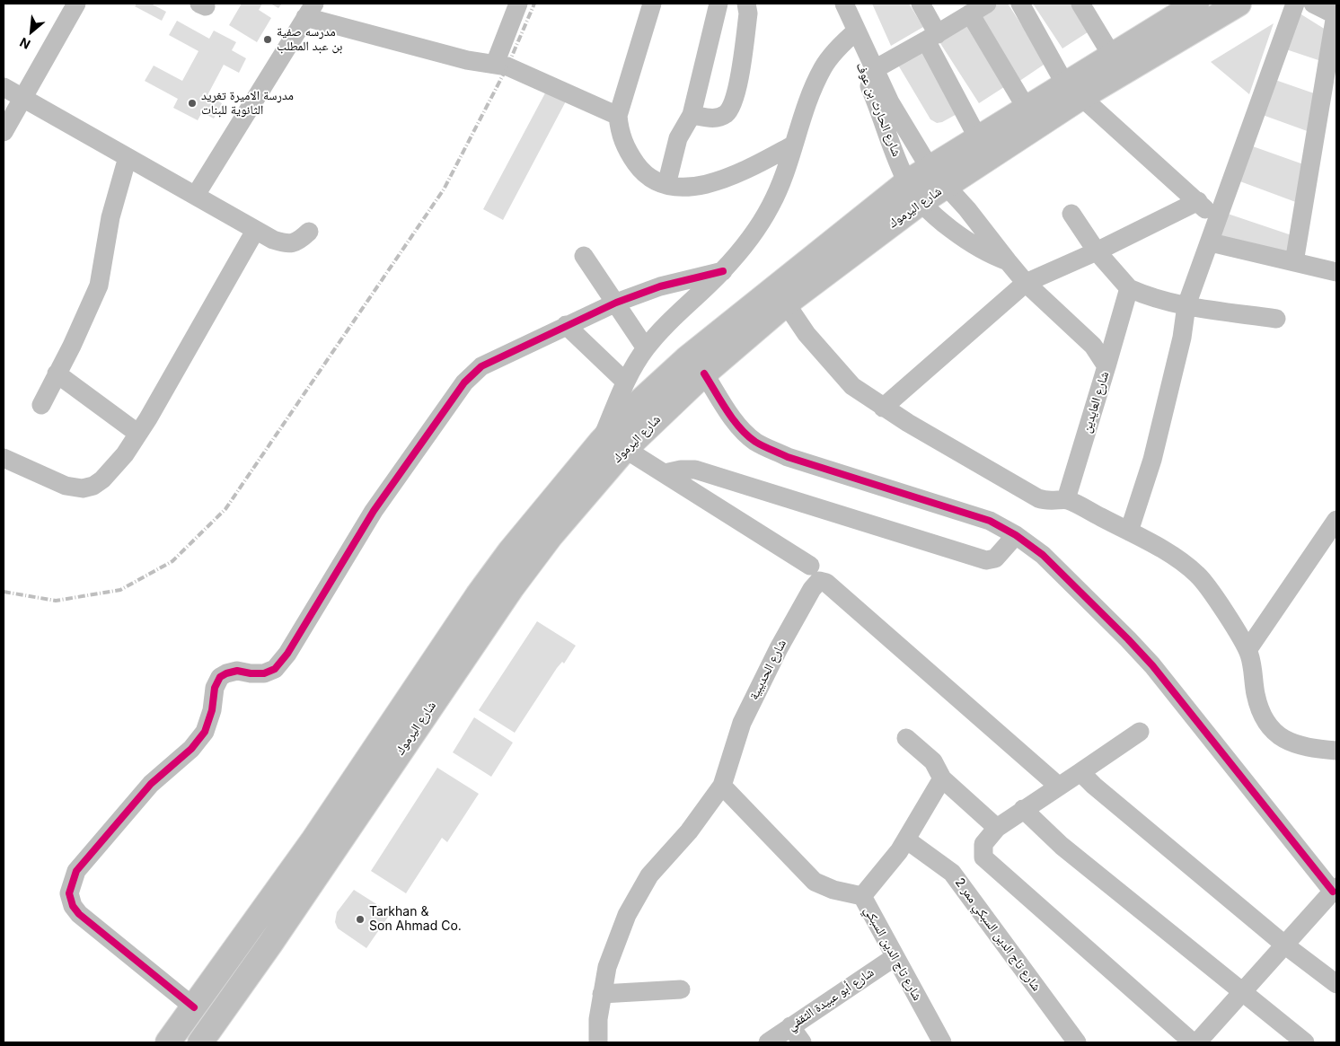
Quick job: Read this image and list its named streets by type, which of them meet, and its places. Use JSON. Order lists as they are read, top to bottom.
{
  "streets": {
    "highway": ["شارع اليرموك"],
    "street": [
      "شارع الحارث بن عوف",
      "شارع العايدين",
      "شارع الحديبية",
      "شارع تاج الدين السبكي ممر 2",
      "شارع تاج الدين السبكي",
      "شارع أبو عبيدة الثقفي"
    ]
  },
  "crossings": [
    ["شارع الحارث بن عوف", "شارع اليرموك"],
    ["شارع الحارث بن عوف", "شارع العايدين"],
    ["شارع اليرموك", "شارع العايدين"],
    ["شارع تاج الدين السبكي ممر 2", "شارع تاج الدين السبكي"],
    ["شارع تاج الدين السبكي", "شارع أبو عبيدة الثقفي"]
  ],
  "places": ["مدرسه صفية بن عبد المطلب", "مدرسة الاميرة تغريد الثانوية للبنات", "Tarkhan & Son Ahmad Co."],
  "north": "bottom left"
}
